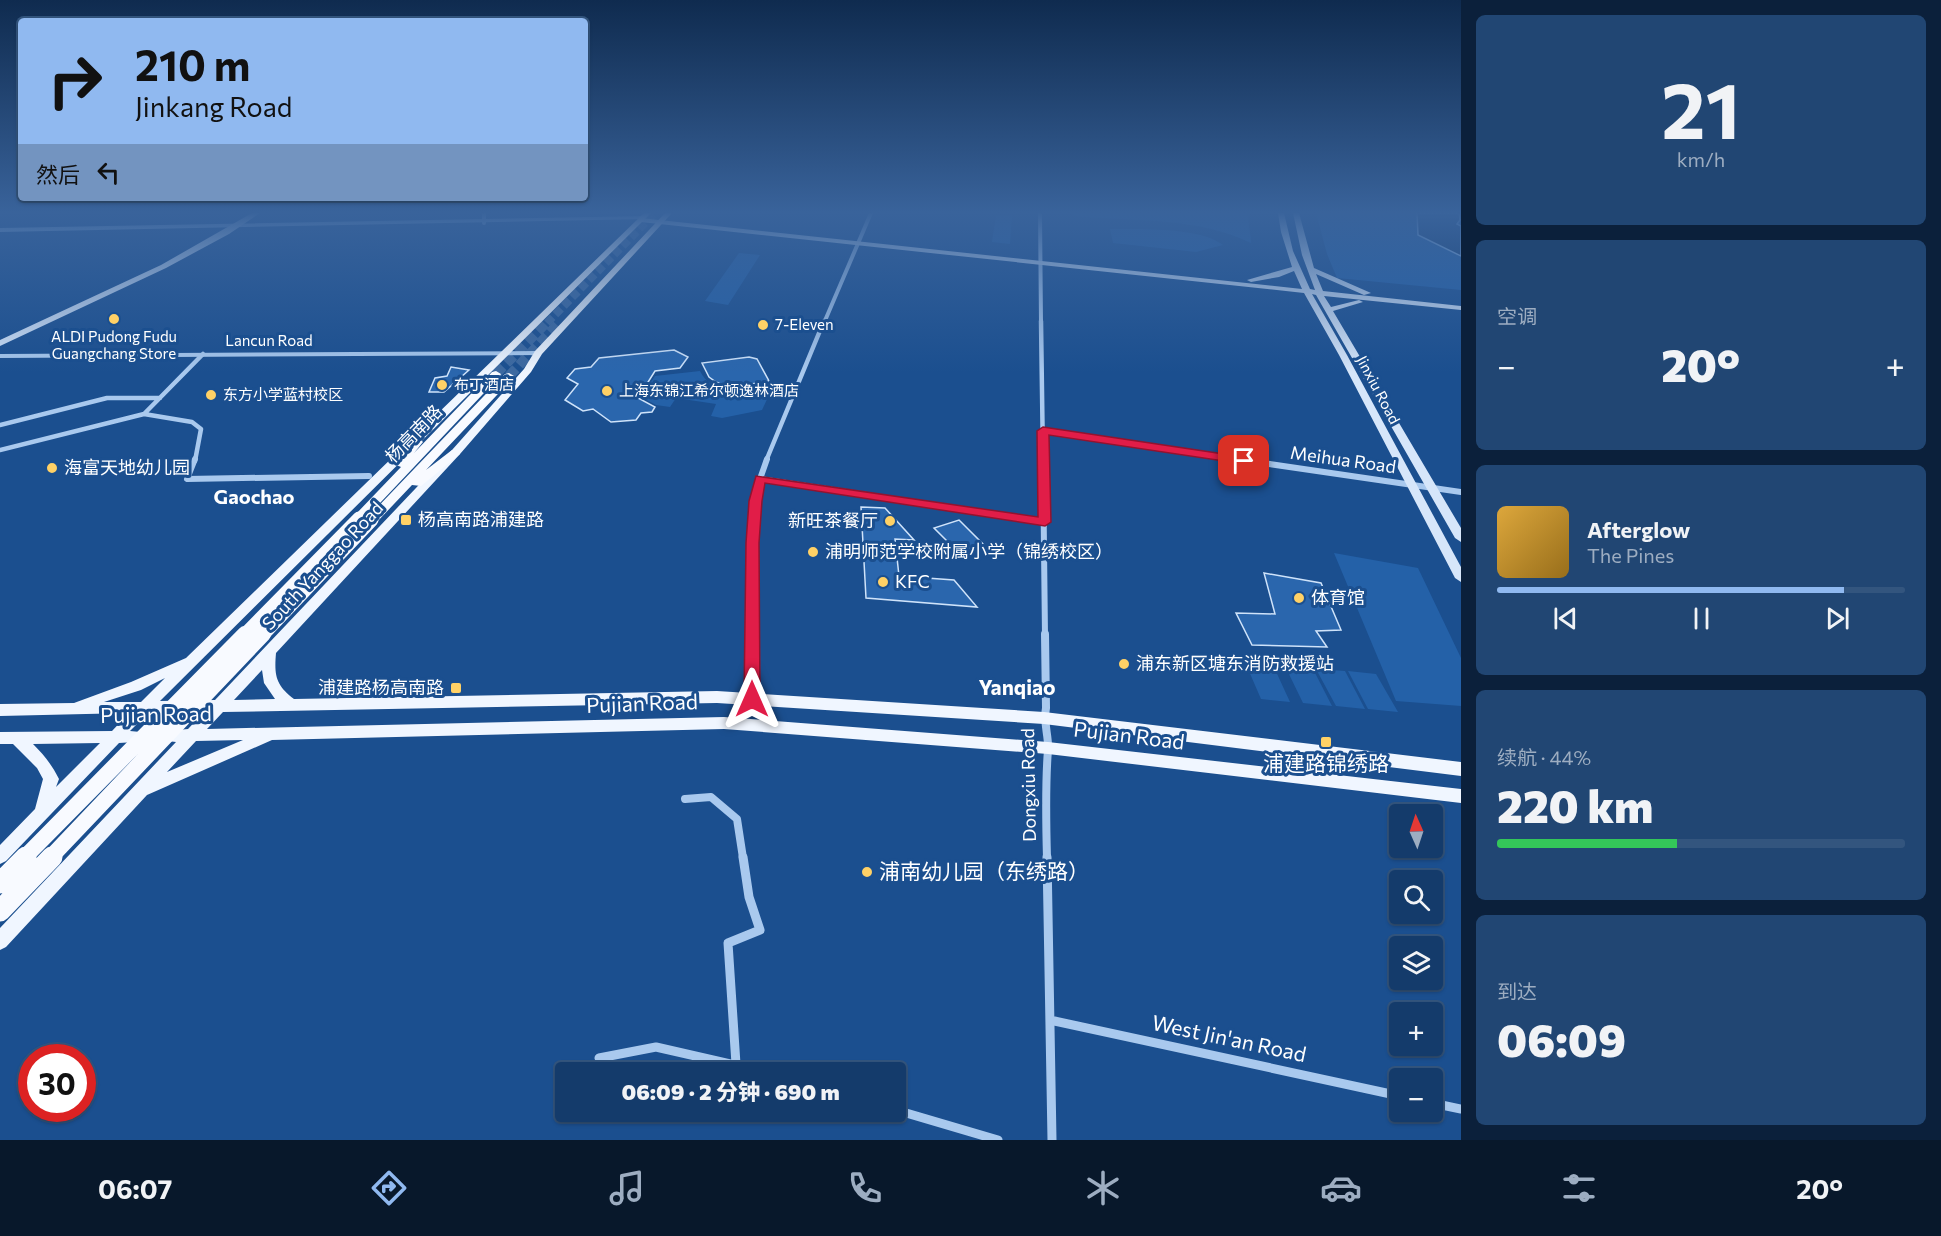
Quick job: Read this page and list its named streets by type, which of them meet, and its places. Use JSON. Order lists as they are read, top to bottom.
{
  "streets": {
    "highway": ["杨高南路", "South Yanggao Road"],
    "main road": ["Jinxiu Road", "Pujian Road"],
    "street": [
      "Lancun Road",
      "Meihua Road",
      "Dongxiu Road",
      "West Jin'an Road"
    ]
  },
  "crossings": [
    ["Lancun Road", "South Yanggao Road"],
    ["Jinxiu Road", "Meihua Road"],
    ["杨高南路", "South Yanggao Road"],
    ["Meihua Road", "Dongxiu Road"],
    ["South Yanggao Road", "Pujian Road"],
    ["Pujian Road", "Dongxiu Road"],
    ["Dongxiu Road", "West Jin'an Road"]
  ],
  "districts": ["Gaochao", "Yanqiao"],
  "places": {
    "other": [
      "ALDI Pudong Fudu Guangchang Store",
      "7-Eleven",
      "布丁酒店",
      "上海东锦江希尔顿逸林酒店",
      "东方小学蓝村校区",
      "海富天地幼儿园",
      "新旺茶餐厅",
      "浦明师范学校附属小学（锦绣校区）",
      "KFC",
      "体育馆",
      "浦东新区塘东消防救援站",
      "浦南幼儿园（东绣路）"
    ],
    "transit": ["杨高南路浦建路", "浦建路杨高南路", "浦建路锦绣路"]
  },
  "north": "top",
  "page": {
    "tile": [
      ["21", "km/h"],
      "空调",
      ["续航 · 44%", "220 km"],
      ["到达", "06:09"]
    ],
    "turn": ["210 m", "Jinkang Road"],
    "then": "然后",
    "heat": ["−", "20°", "+"],
    "song": ["Afterglow", "The Pines"],
    "map_buttons": ["+", "−"],
    "limit": "30",
    "trip": "06:09 · 2 分钟 · 690 m",
    "tabs": ["06:07", "20°"]
  }
}
